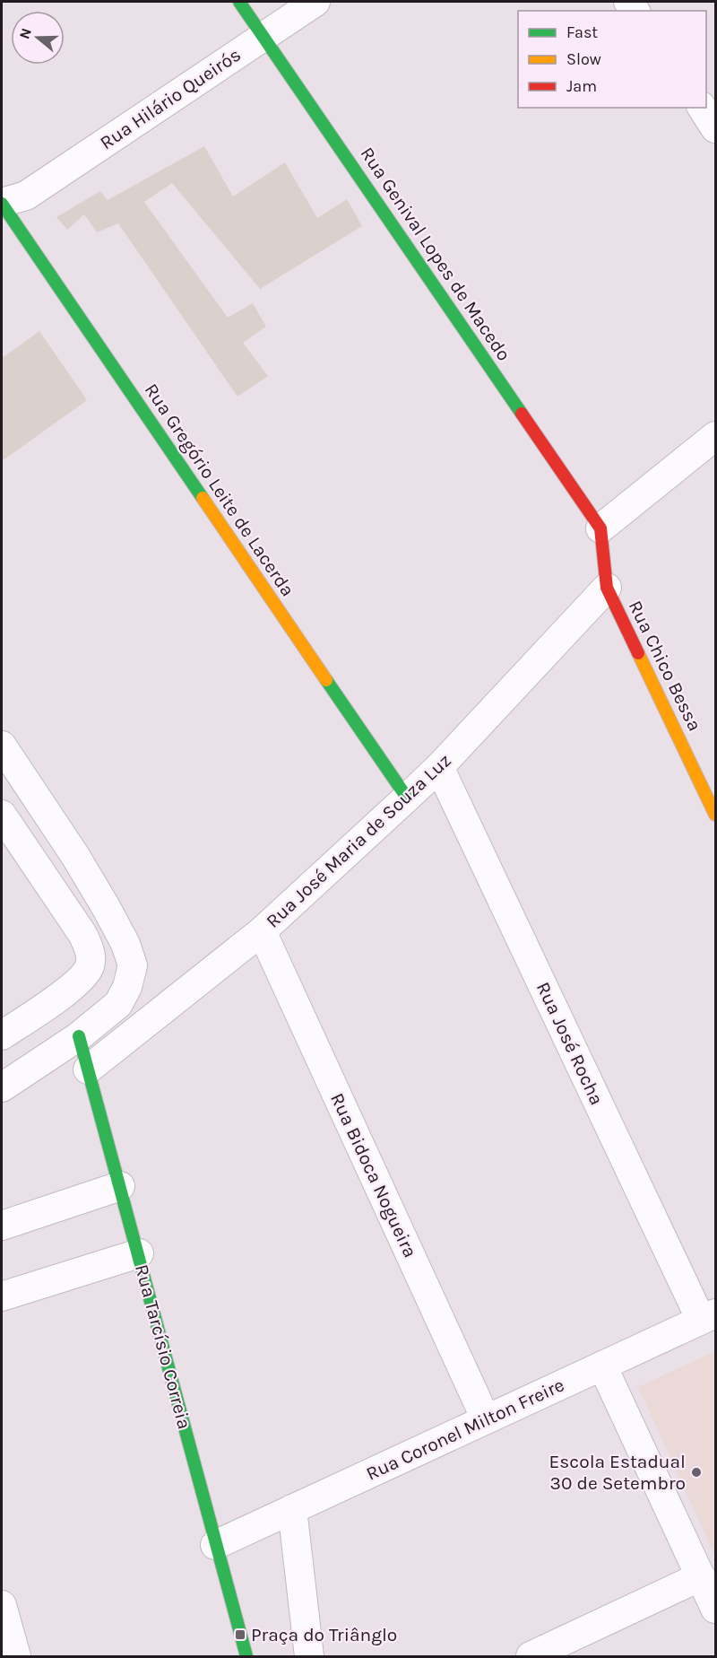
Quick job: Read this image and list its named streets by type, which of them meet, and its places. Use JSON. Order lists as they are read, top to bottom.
{
  "streets": {
    "street": [
      "Rua Hilário Queirós",
      "Rua Genival Lopes de Macedo",
      "Rua Gregório Leite de Lacerda",
      "Rua Chico Bessa",
      "Rua José Maria de Souza Luz",
      "Rua José Rocha",
      "Rua Bidoca Nogueira",
      "Rua Tarcísio Correia",
      "Rua Coronel Milton Freire"
    ]
  },
  "crossings": [
    ["Rua Hilário Queirós", "Rua Genival Lopes de Macedo"],
    ["Rua Hilário Queirós", "Rua Gregório Leite de Lacerda"],
    ["Rua Genival Lopes de Macedo", "Rua Chico Bessa"],
    ["Rua Gregório Leite de Lacerda", "Rua José Maria de Souza Luz"],
    ["Rua Chico Bessa", "Rua José Maria de Souza Luz"],
    ["Rua José Maria de Souza Luz", "Rua José Rocha"],
    ["Rua José Maria de Souza Luz", "Rua Bidoca Nogueira"],
    ["Rua José Maria de Souza Luz", "Rua Tarcísio Correia"],
    ["Rua José Rocha", "Rua Coronel Milton Freire"],
    ["Rua Bidoca Nogueira", "Rua Coronel Milton Freire"],
    ["Rua Tarcísio Correia", "Rua Coronel Milton Freire"]
  ],
  "places": {
    "other": ["Escola Estadual 30 de Setembro"],
    "transit": ["Praça do Triânglo"]
  },
  "legend": ["Fast", "Slow", "Jam"],
  "north": "left"
}
